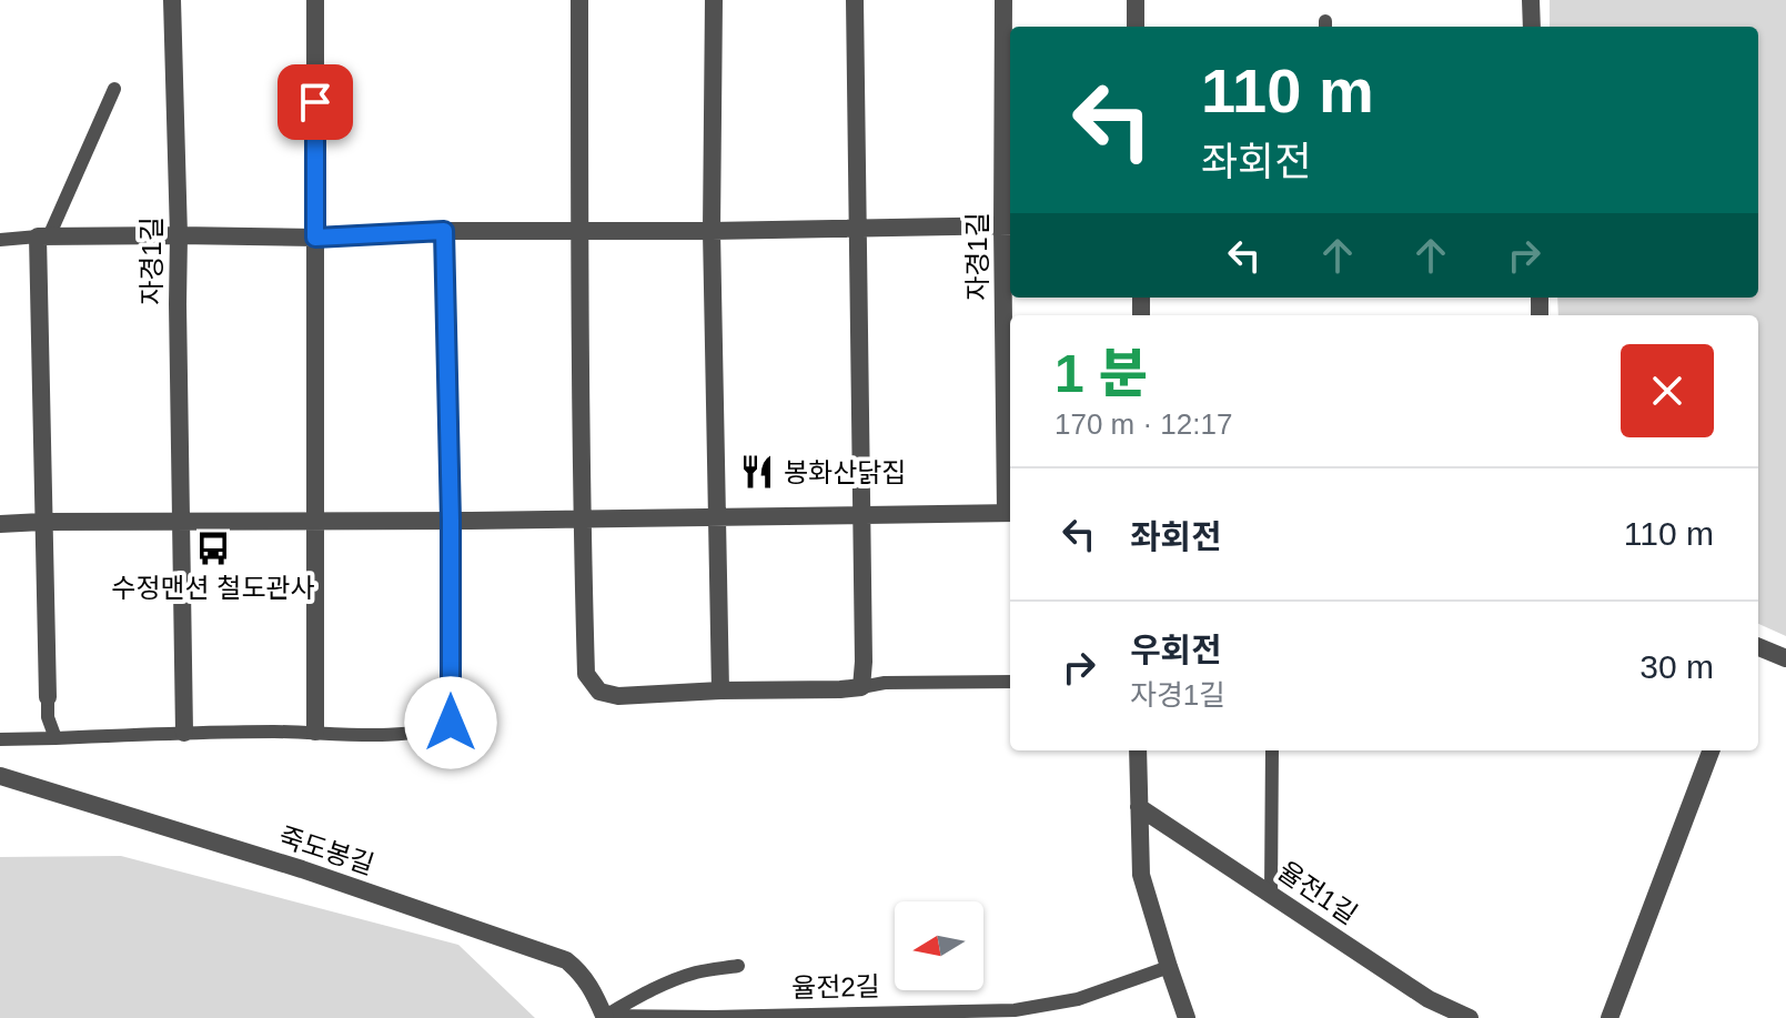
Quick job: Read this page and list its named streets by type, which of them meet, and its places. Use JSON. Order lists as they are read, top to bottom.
{
  "streets": {
    "street": ["자경1길", "죽도봉길", "율전1길"],
    "lane": ["율전2길"]
  },
  "crossings": [
    ["죽도봉길", "율전2길"]
  ],
  "places": {
    "restaurant": ["봉화산닭집"],
    "bus stop": ["수정맨션 철도관사"]
  },
  "north": "left",
  "page": {
    "turn": ["110 m", "좌회전"],
    "heading": ["1 분", "170 m · 12:17"],
    "list": [
      {
        "name": "좌회전",
        "value": "110 m"
      },
      {
        "name": "우회전",
        "note": "자경1길",
        "value": "30 m"
      }
    ]
  }
}
